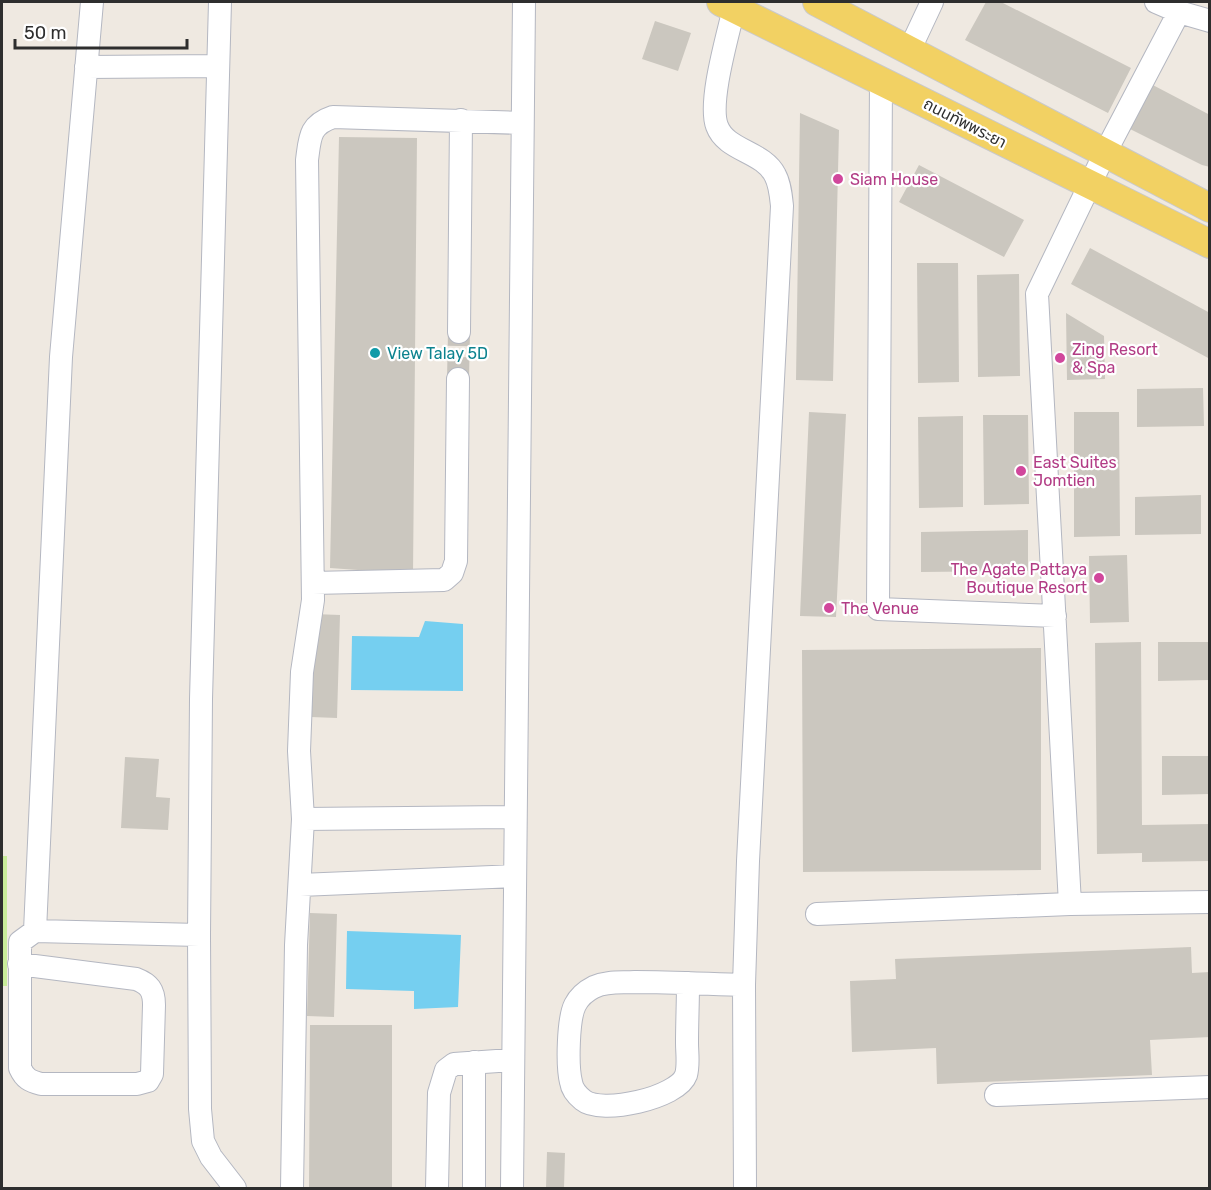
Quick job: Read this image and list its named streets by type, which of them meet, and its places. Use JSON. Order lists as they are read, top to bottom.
{
  "streets": {
    "main road": ["ถนนทัพพระยา"]
  },
  "places": [
    "Siam House",
    "View Talay 5D",
    "Zing Resort & Spa",
    "East Suites Jomtien",
    "The Agate Pattaya Boutique Resort",
    "The Venue"
  ],
  "scale_bar": "50 m"
}
